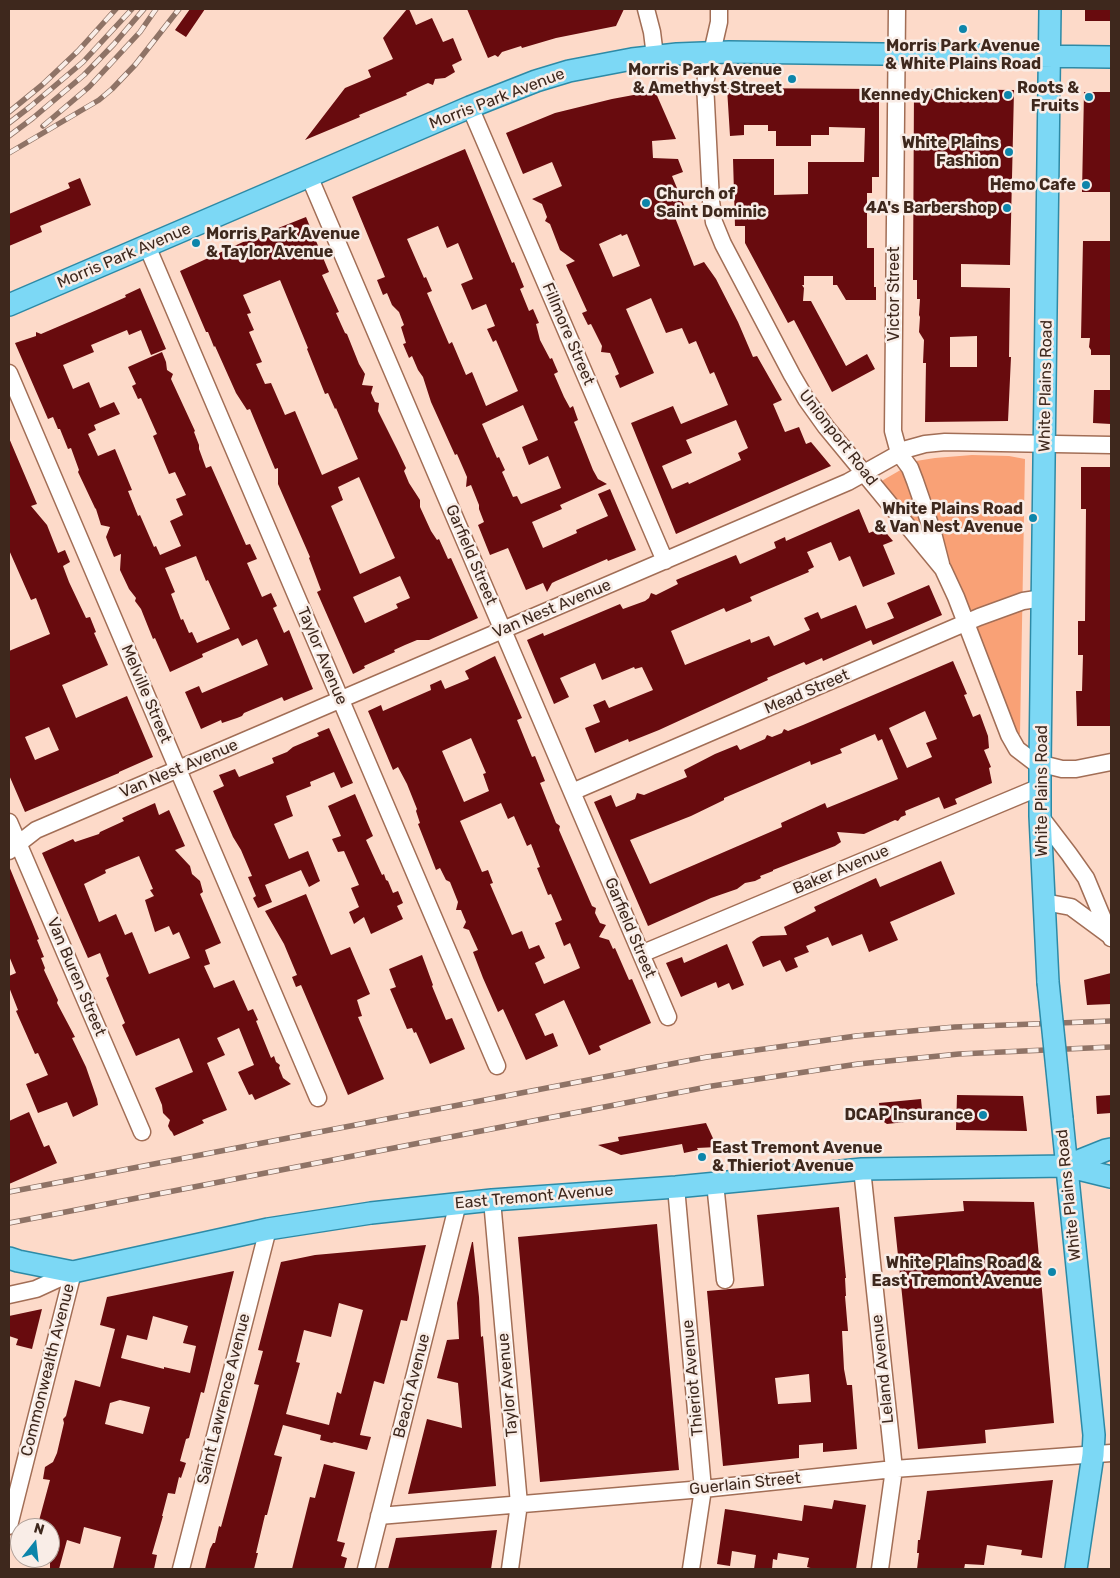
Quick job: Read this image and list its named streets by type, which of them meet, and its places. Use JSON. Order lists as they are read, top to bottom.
{
  "streets": {
    "main road": ["Morris Park Avenue", "White Plains Road", "East Tremont Avenue"],
    "street": [
      "Victor Street",
      "Fillmore Street",
      "Unionport Road",
      "Garfield Street",
      "Van Nest Avenue",
      "Taylor Avenue",
      "Mead Street",
      "Melville Street",
      "Baker Avenue",
      "Van Buren Street",
      "Leland Avenue",
      "Commonwealth Avenue",
      "Thieriot Avenue",
      "Beach Avenue",
      "Saint Lawrence Avenue",
      "Guerlain Street"
    ]
  },
  "crossings": [
    ["Morris Park Avenue", "Victor Street"],
    ["Morris Park Avenue", "Fillmore Street"],
    ["Morris Park Avenue", "White Plains Road"],
    ["Morris Park Avenue", "Unionport Road"],
    ["Morris Park Avenue", "Garfield Street"],
    ["Morris Park Avenue", "Taylor Avenue"],
    ["Victor Street", "Unionport Road"],
    ["Victor Street", "Van Nest Avenue"],
    ["Fillmore Street", "Van Nest Avenue"],
    ["White Plains Road", "Unionport Road"],
    ["White Plains Road", "Van Nest Avenue"],
    ["White Plains Road", "Mead Street"],
    ["White Plains Road", "Baker Avenue"],
    ["White Plains Road", "East Tremont Avenue"],
    ["White Plains Road", "Guerlain Street"],
    ["Unionport Road", "Van Nest Avenue"],
    ["Unionport Road", "Mead Street"],
    ["Garfield Street", "Van Nest Avenue"],
    ["Garfield Street", "Mead Street"],
    ["Garfield Street", "Baker Avenue"],
    ["Van Nest Avenue", "Taylor Avenue"],
    ["Van Nest Avenue", "Melville Street"],
    ["Van Nest Avenue", "Van Buren Street"],
    ["Taylor Avenue", "East Tremont Avenue"],
    ["Taylor Avenue", "Guerlain Street"],
    ["East Tremont Avenue", "Leland Avenue"],
    ["East Tremont Avenue", "Commonwealth Avenue"],
    ["East Tremont Avenue", "Thieriot Avenue"],
    ["East Tremont Avenue", "Beach Avenue"],
    ["East Tremont Avenue", "Saint Lawrence Avenue"],
    ["Leland Avenue", "Guerlain Street"],
    ["Thieriot Avenue", "Guerlain Street"],
    ["Beach Avenue", "Guerlain Street"]
  ],
  "places": [
    "Morris Park Avenue & White Plains Road",
    "Morris Park Avenue & Amethyst Street",
    "Kennedy Chicken",
    "Roots & Fruits",
    "White Plains Fashion",
    "Hemo Cafe",
    "Church of Saint Dominic",
    "4A's Barbershop",
    "Morris Park Avenue & Taylor Avenue",
    "White Plains Road & Van Nest Avenue",
    "DCAP Insurance",
    "East Tremont Avenue & Thieriot Avenue",
    "White Plains Road & East Tremont Avenue"
  ],
  "north": "top"
}
